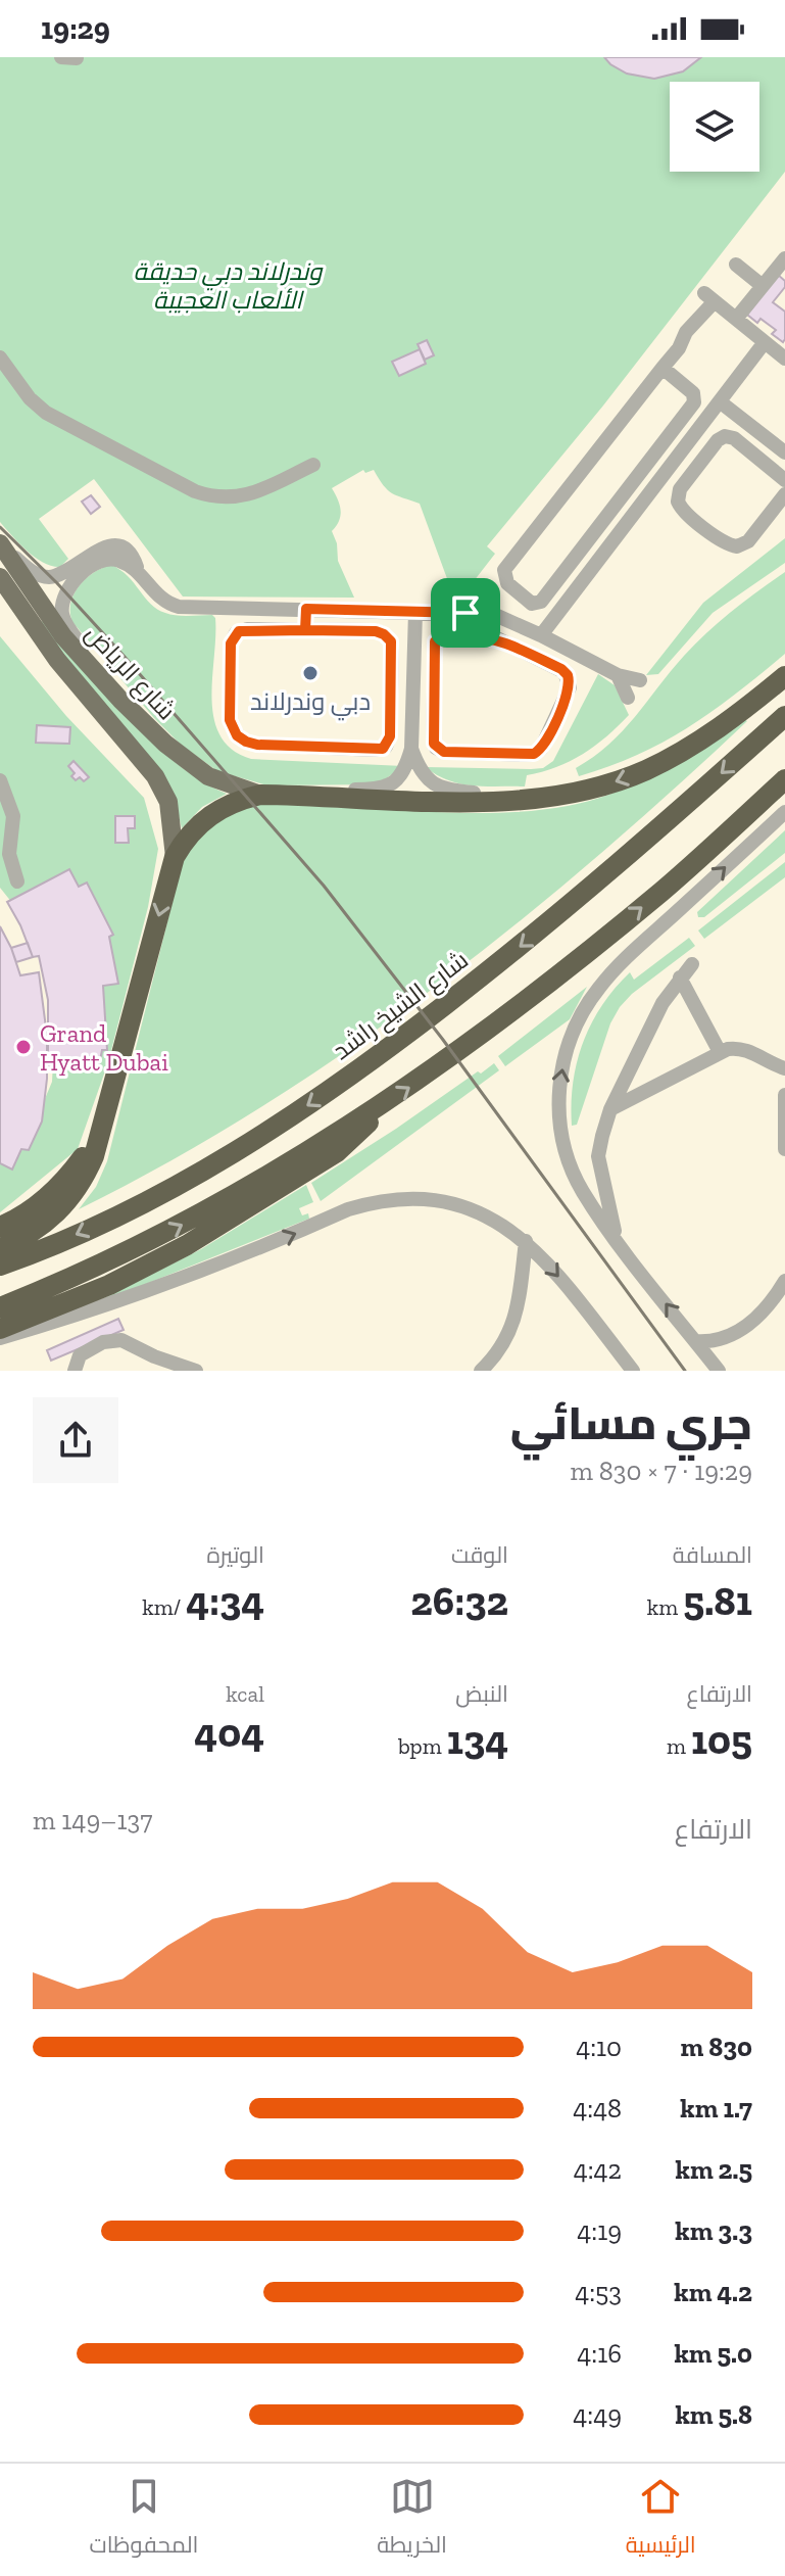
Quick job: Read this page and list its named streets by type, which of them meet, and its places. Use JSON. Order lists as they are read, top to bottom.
{
  "streets": {
    "highway": ["شارع الشيخ راشد"],
    "main road": ["شارع الرياض"]
  },
  "parks": ["وندرلاند دبي حديقة الألعاب العجيبة"],
  "places": ["دبي وندرلاند", "Grand Hyatt Dubai"],
  "page": {
    "status": "19:29",
    "heading": ["جري مسائي", "19:29 · 7 × 830 m"],
    "stats": [
      ["المسافة", "5.81 km"],
      ["الوقت", "26:32"],
      ["الوتيرة", "4:34 /km"],
      ["الارتفاع", "105 m"],
      ["النبض", "134 bpm"],
      ["kcal", "404"]
    ],
    "chart": ["الارتفاع", "137–149 m"],
    "list": [
      {
        "name": "830 m",
        "note": "4:10"
      },
      {
        "name": "1.7 km",
        "note": "4:48"
      },
      {
        "name": "2.5 km",
        "note": "4:42"
      },
      {
        "name": "3.3 km",
        "note": "4:19"
      },
      {
        "name": "4.2 km",
        "note": "4:53"
      },
      {
        "name": "5.0 km",
        "note": "4:16"
      },
      {
        "name": "5.8 km",
        "note": "4:49"
      }
    ],
    "tabs": ["الرئيسية", "الخريطة", "المحفوظات"]
  }
}
